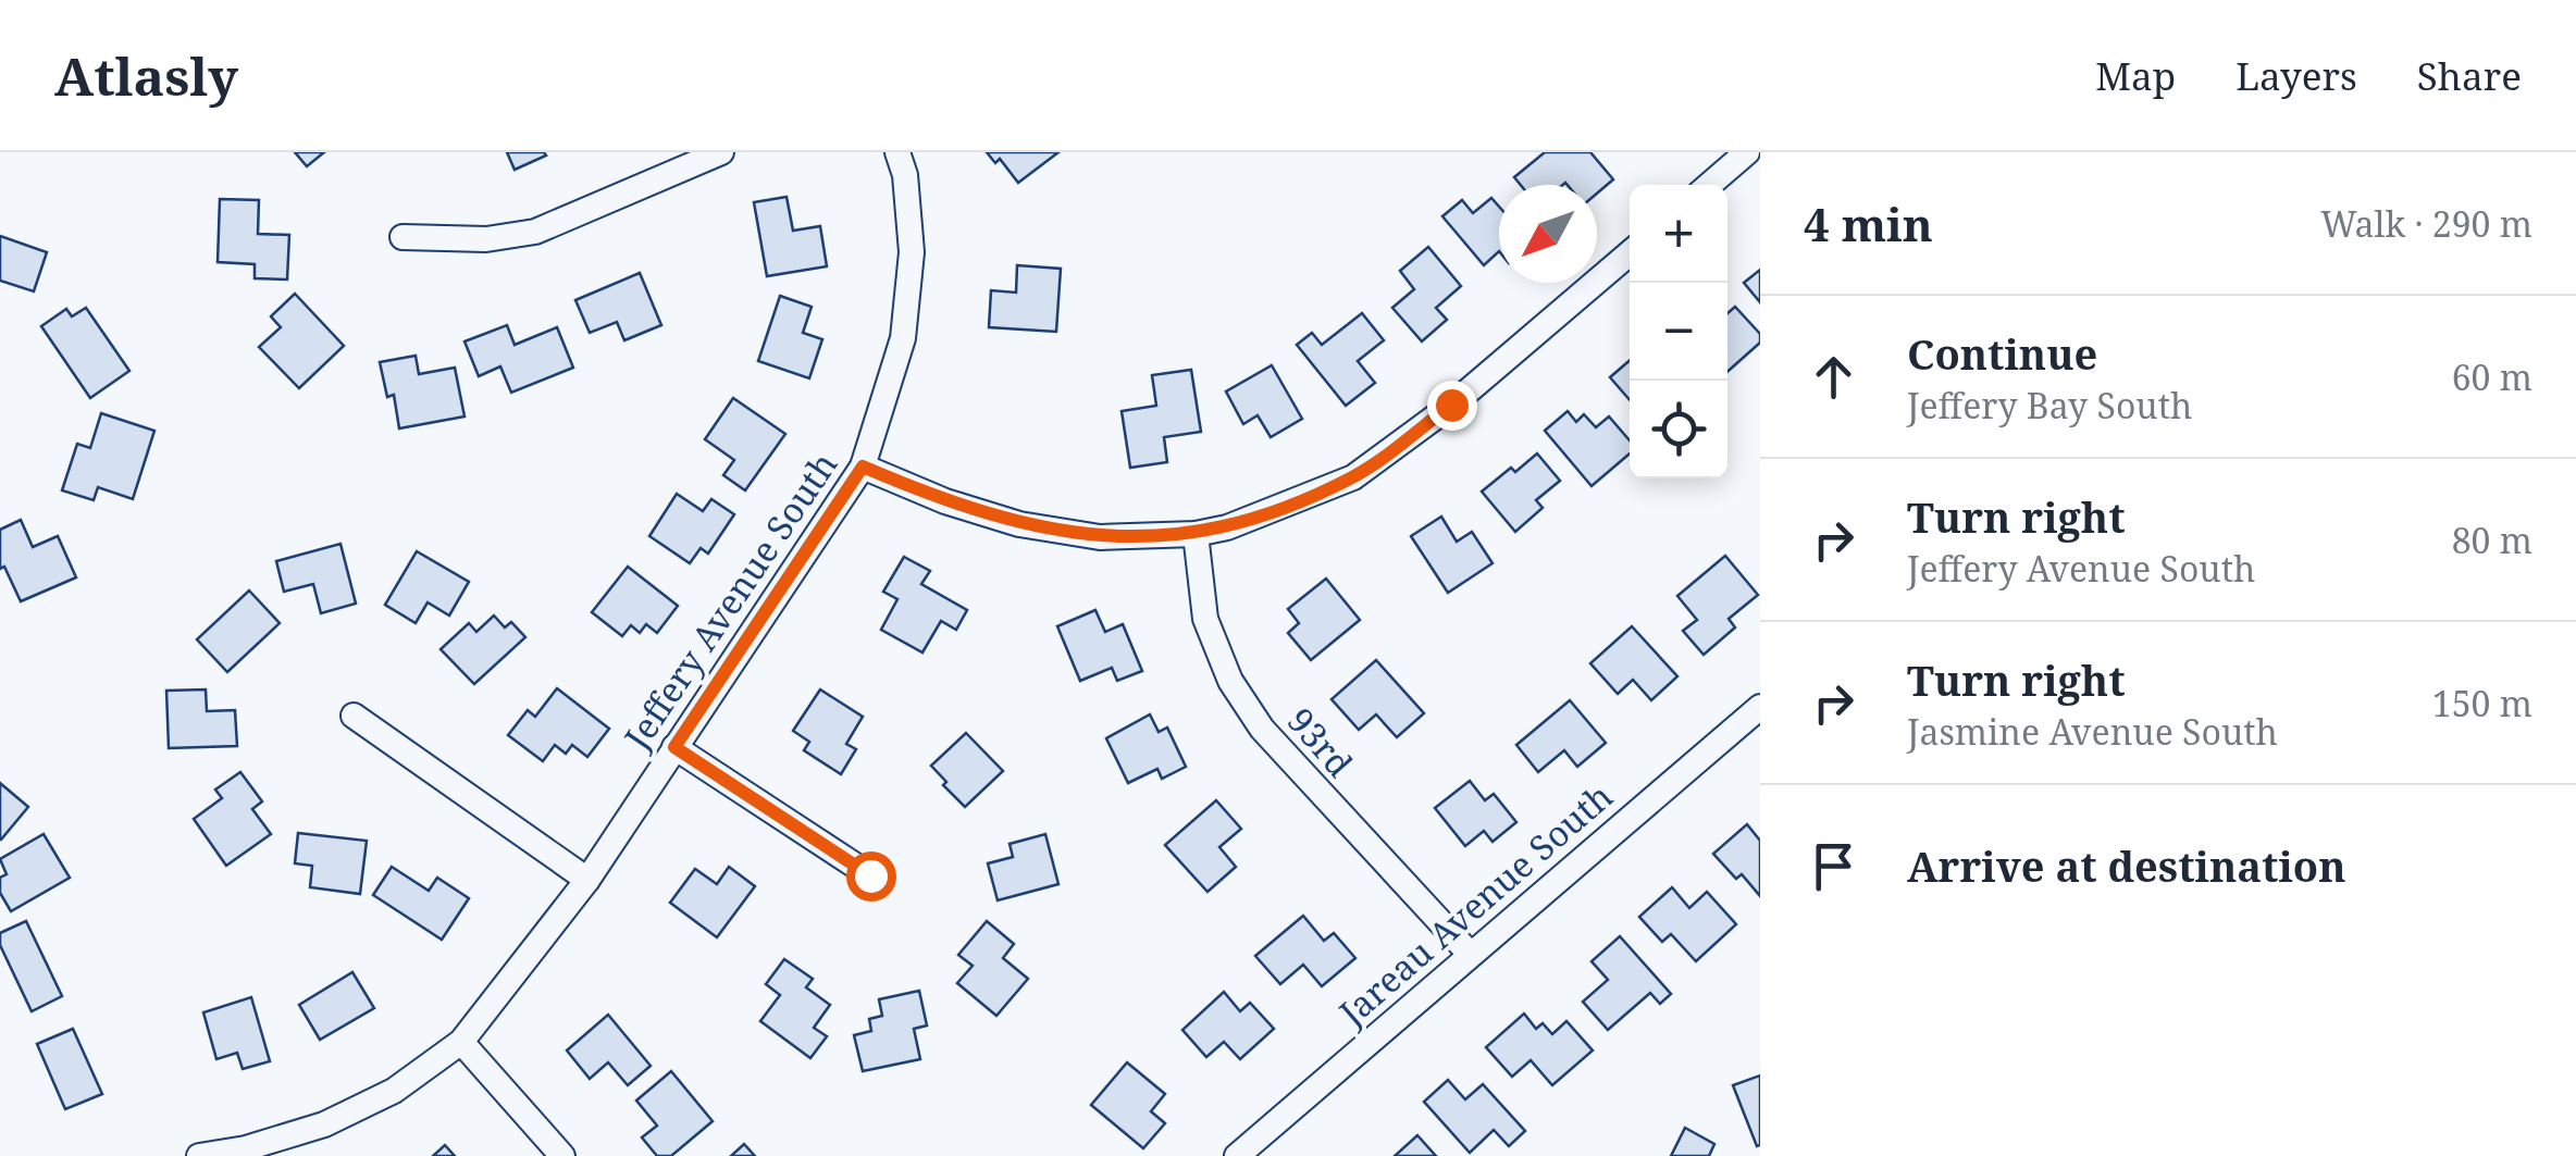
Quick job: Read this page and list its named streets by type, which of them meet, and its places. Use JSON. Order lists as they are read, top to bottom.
{
  "streets": {
    "street": ["Jeffery Avenue South", "93rd", "Jareau Avenue South"]
  },
  "crossings": [
    ["93rd", "Jareau Avenue South"]
  ],
  "north": "bottom left",
  "page": {
    "header": "Atlasly",
    "nav": ["Map", "Layers", "Share"],
    "heading": ["4 min", "Walk · 290 m"],
    "map_buttons": ["+", "−"],
    "list": [
      ["Continue", "Jeffery Bay South", "60 m"],
      ["Turn right", "Jeffery Avenue South", "80 m"],
      ["Turn right", "Jasmine Avenue South", "150 m"],
      "Arrive at destination"
    ]
  }
}
